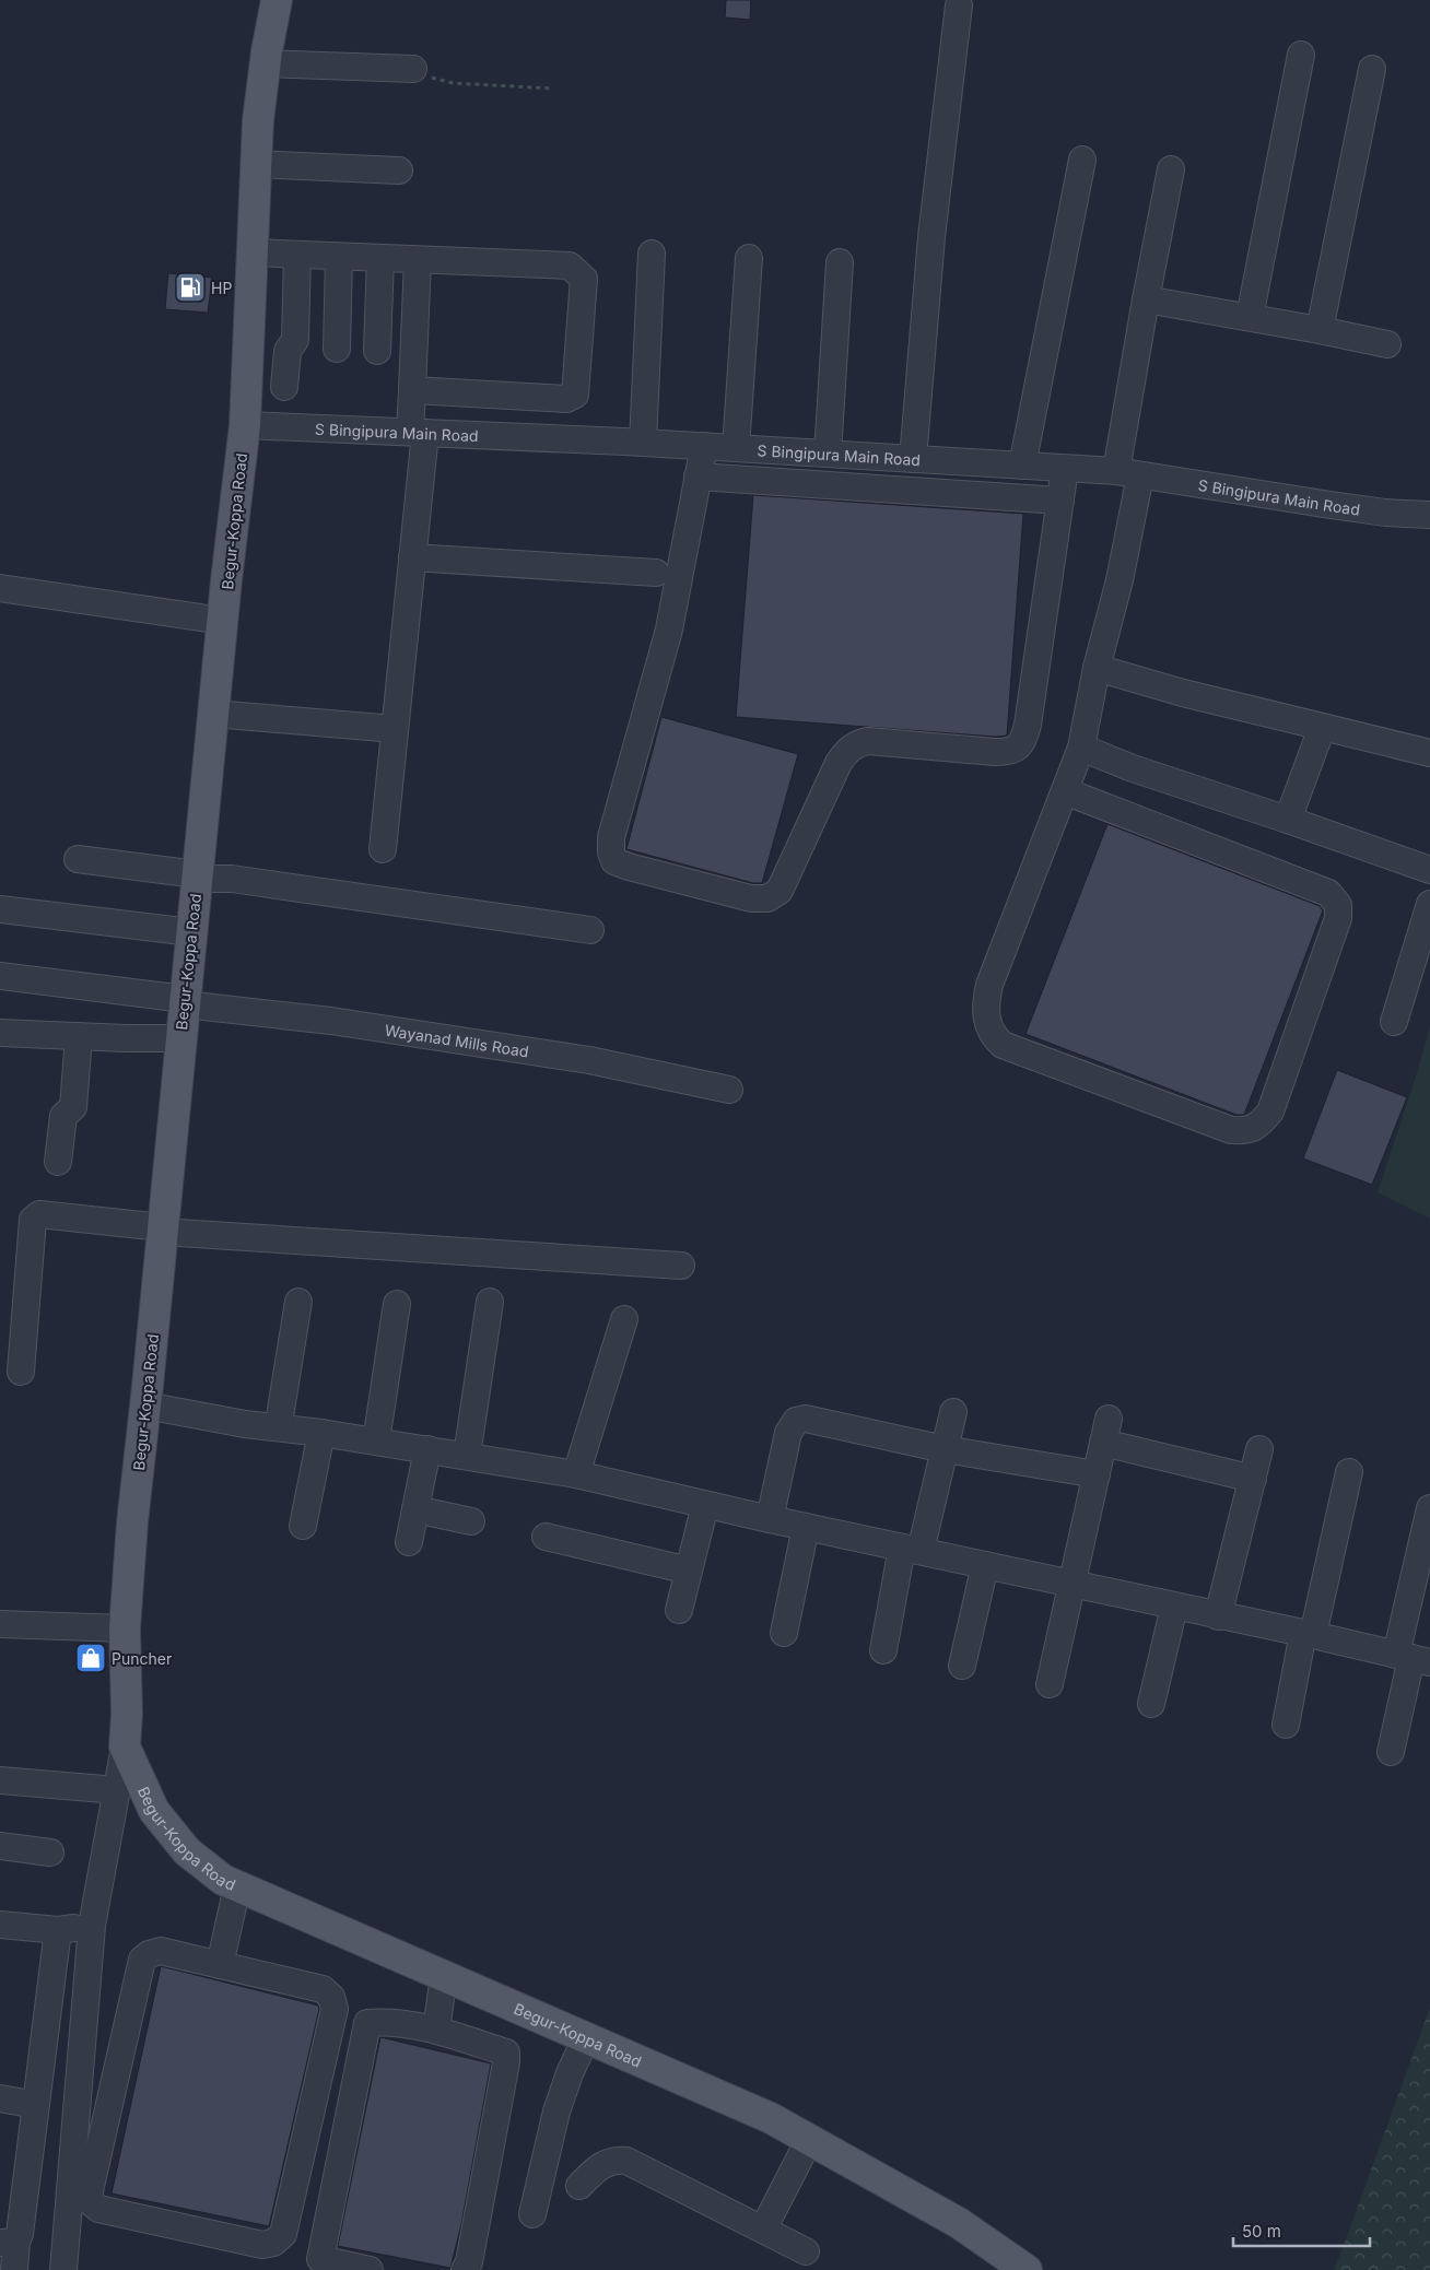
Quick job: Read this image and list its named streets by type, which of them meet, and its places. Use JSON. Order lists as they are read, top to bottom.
{
  "streets": {
    "main road": ["Begur-Koppa Road"],
    "street": ["S Bingipura Main Road", "Wayanad Mills Road"]
  },
  "crossings": [
    ["S Bingipura Main Road", "Begur-Koppa Road"],
    ["Begur-Koppa Road", "Wayanad Mills Road"]
  ],
  "places": {
    "fuel station": ["HP"],
    "shop": ["Puncher"]
  },
  "scale_bar": "50 m"
}
